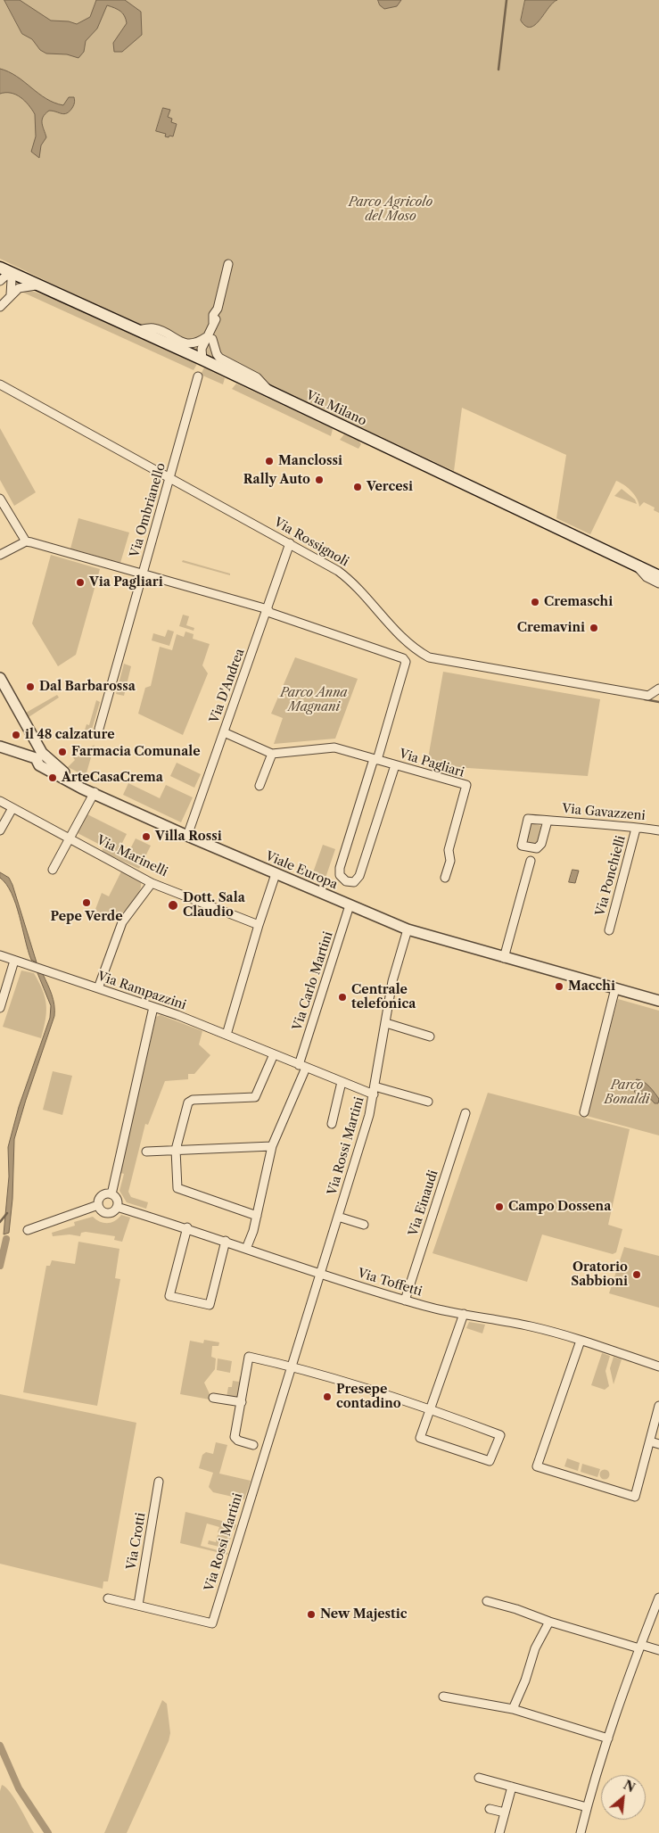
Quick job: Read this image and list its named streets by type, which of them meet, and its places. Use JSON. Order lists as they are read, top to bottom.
{
  "streets": {
    "main road": ["Via Milano"],
    "street": [
      "Via Ombrianello",
      "Via Rossignoli",
      "Via D'Andrea",
      "Via Pagliari",
      "Via Gavazzeni",
      "Via Marinelli",
      "Viale Europa",
      "Via Ponchielli",
      "Via Carlo Martini",
      "Via Rampazzini",
      "Via Rossi Martini",
      "Via Einaudi",
      "Via Toffetti",
      "Via Crotti"
    ]
  },
  "crossings": [
    ["Via Ombrianello", "Via Rossignoli"],
    ["Via Rossignoli", "Via D'Andrea"],
    ["Via D'Andrea", "Via Pagliari"],
    ["Via D'Andrea", "Viale Europa"],
    ["Via Gavazzeni", "Via Ponchielli"],
    ["Viale Europa", "Via Carlo Martini"],
    ["Viale Europa", "Via Rossi Martini"],
    ["Via Carlo Martini", "Via Rampazzini"],
    ["Via Carlo Martini", "Via Toffetti"],
    ["Via Rampazzini", "Via Rossi Martini"],
    ["Via Rossi Martini", "Via Toffetti"],
    ["Via Rossi Martini", "Via Crotti"],
    ["Via Einaudi", "Via Toffetti"]
  ],
  "parks": ["Parco Agricolo del Moso", "Parco Anna Magnani", "Parco Bonaldi"],
  "places": [
    "Manclossi",
    "Rally Auto",
    "Vercesi",
    "Via Pagliari",
    "Cremaschi",
    "Cremavini",
    "Dal Barbarossa",
    "il 48 calzature",
    "Farmacia Comunale",
    "ArteCasaCrema",
    "Villa Rossi",
    "Pepe Verde",
    "Dott. Sala Claudio",
    "Macchi",
    "Centrale telefonica",
    "Campo Dossena",
    "Oratorio Sabbioni",
    "Presepe contadino",
    "New Majestic"
  ],
  "north": "top right"
}
